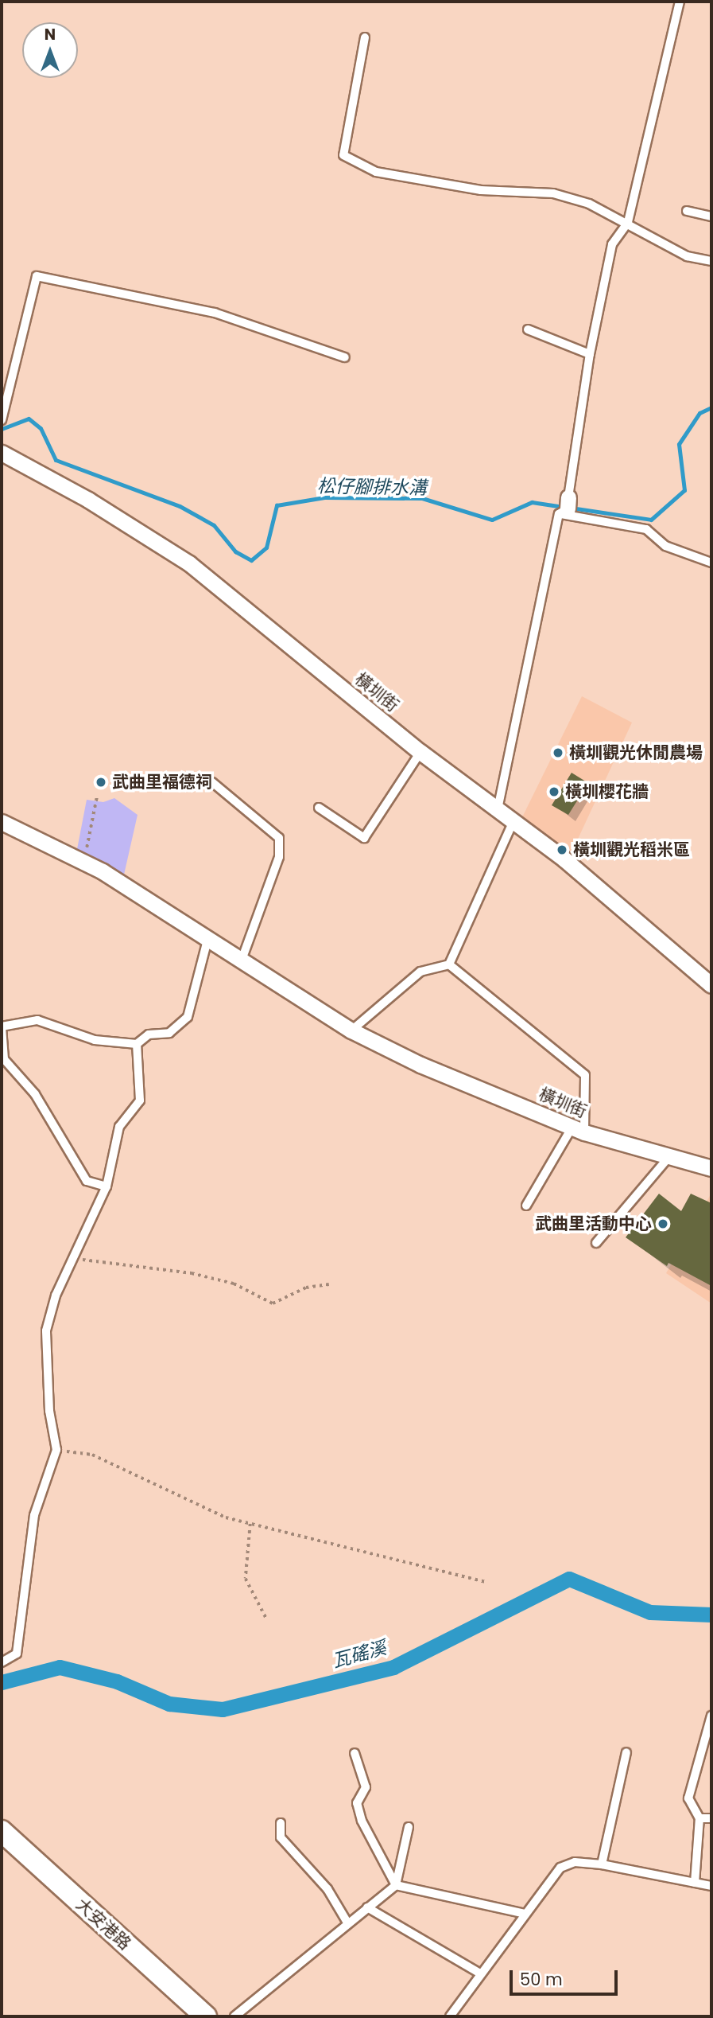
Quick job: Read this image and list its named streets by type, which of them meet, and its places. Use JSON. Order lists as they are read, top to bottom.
{
  "streets": {
    "main road": ["大安港路"],
    "street": ["橫圳街"]
  },
  "water": ["松仔腳排水溝", "瓦磘溪"],
  "places": [
    "橫圳觀光休閒農場",
    "武曲里福德祠",
    "橫圳櫻花牆",
    "橫圳觀光稻米區",
    "武曲里活動中心"
  ],
  "scale_bar": "50 m",
  "north": "top"
}
